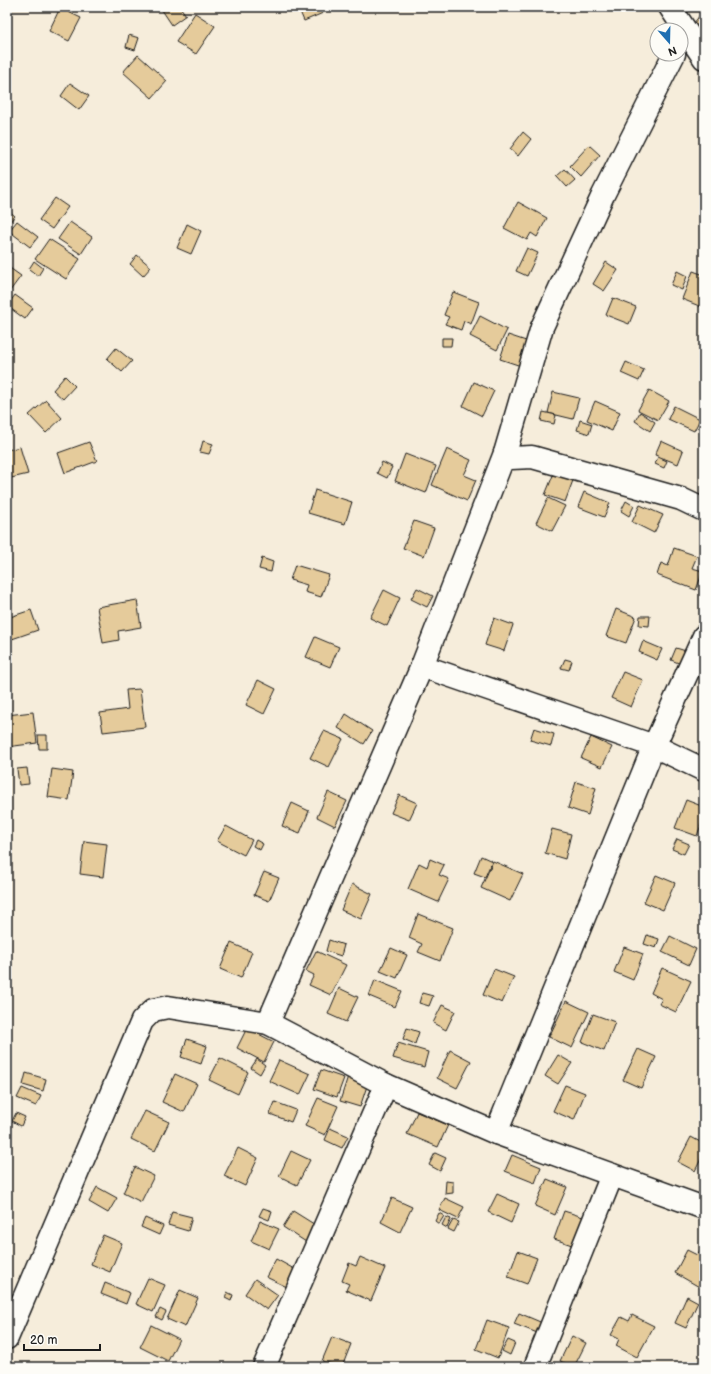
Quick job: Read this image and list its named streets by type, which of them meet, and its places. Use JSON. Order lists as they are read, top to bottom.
{
  "scale_bar": "20 m",
  "north": "bottom"
}
